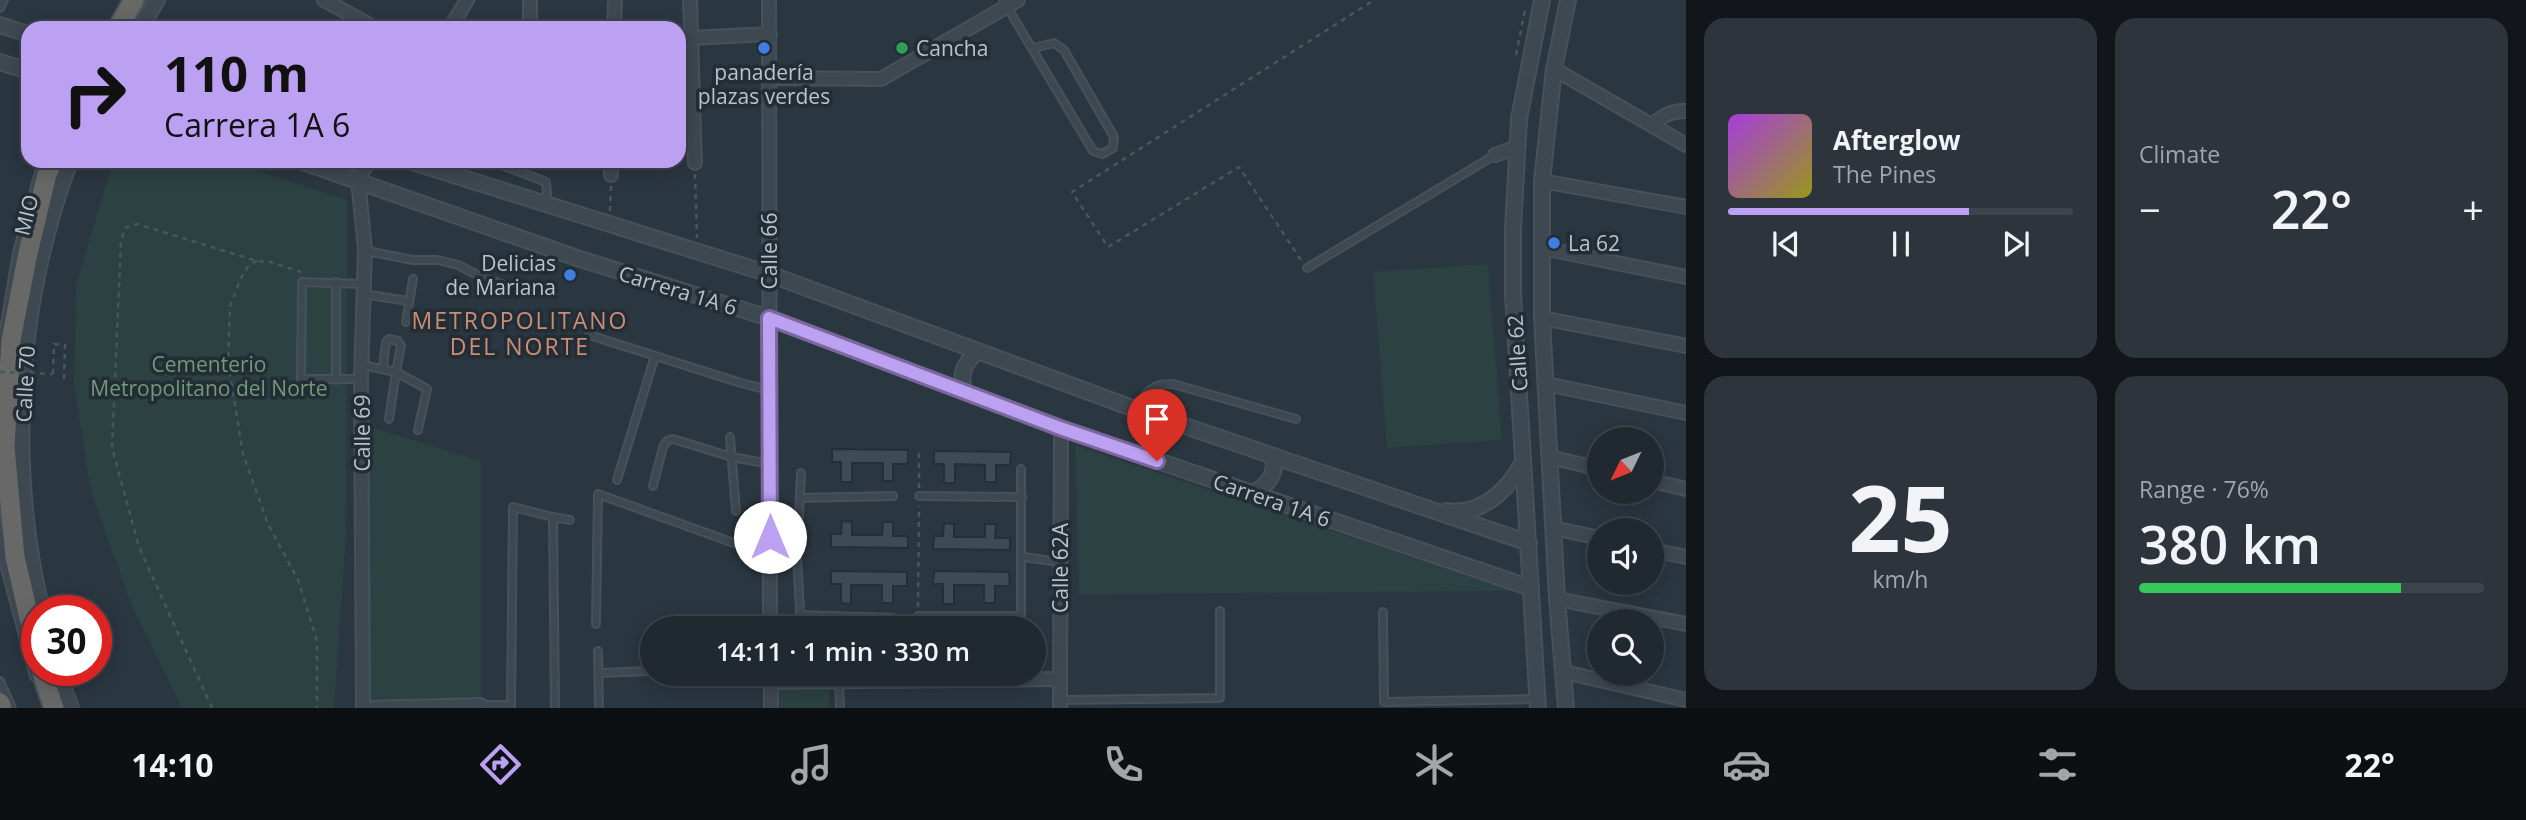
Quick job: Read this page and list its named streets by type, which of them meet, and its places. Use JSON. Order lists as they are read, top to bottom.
{
  "streets": {
    "street": [
      "Calle 66",
      "Carrera 1A 6",
      "Calle 62",
      "Calle 70",
      "Calle 69",
      "Calle 62A"
    ],
    "lane": ["MIO"]
  },
  "crossings": [
    ["Calle 66", "Carrera 1A 6"],
    ["Carrera 1A 6", "Calle 62"],
    ["Carrera 1A 6", "Calle 69"],
    ["Carrera 1A 6", "Calle 62A"]
  ],
  "districts": ["METROPOLITANO DEL NORTE"],
  "parks": ["Cementerio Metropolitano del Norte"],
  "places": [
    "panadería plazas verdes",
    "Cancha",
    "La 62",
    "Delicias de Mariana"
  ],
  "north": "bottom left",
  "page": {
    "tile": [
      "Climate",
      ["25", "km/h"],
      ["Range · 76%", "380 km"]
    ],
    "turn": ["110 m", "Carrera 1A 6"],
    "song": ["Afterglow", "The Pines"],
    "heat": ["−", "22°", "+"],
    "limit": "30",
    "trip": "14:11 · 1 min · 330 m",
    "tabs": ["14:10", "22°"]
  }
}
